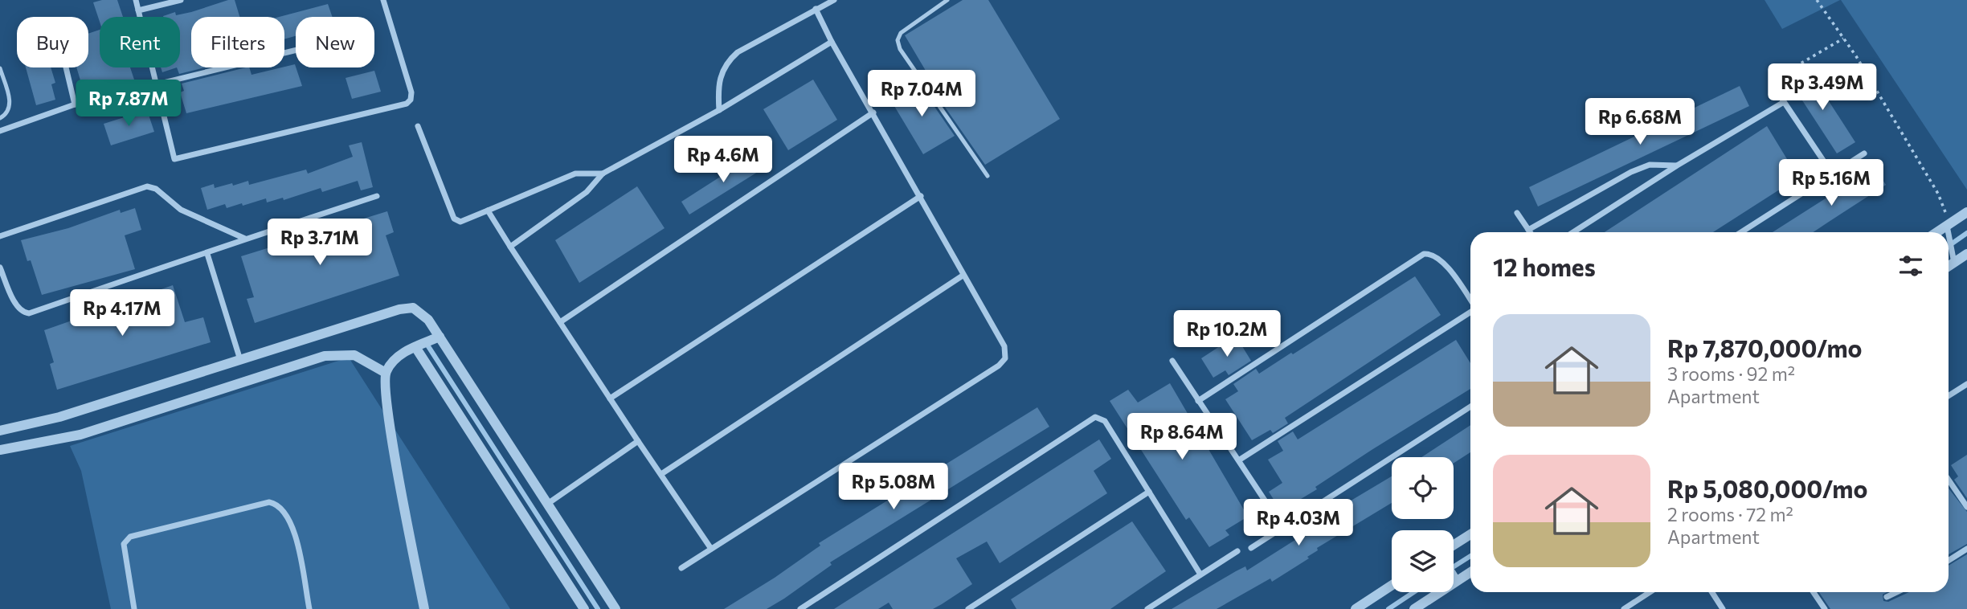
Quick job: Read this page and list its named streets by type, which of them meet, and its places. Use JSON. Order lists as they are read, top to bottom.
{
  "page": {
    "chip": [
      "Buy",
      "Rent",
      "Filters",
      "New"
    ],
    "price": [
      "Rp 3.49M",
      "Rp 7.04M",
      "Rp 7.87M",
      "Rp 6.68M",
      "Rp 4.6M",
      "Rp 5.16M",
      "Rp 3.71M",
      "Rp 4.17M",
      "Rp 10.2M",
      "Rp 8.64M",
      "Rp 5.08M",
      "Rp 4.03M"
    ],
    "heading": "12 homes",
    "list": [
      {
        "name": "Rp 7,870,000/mo",
        "note": "3 rooms · 92 m² · Apartment"
      },
      {
        "name": "Rp 5,080,000/mo",
        "note": "2 rooms · 72 m² · Apartment"
      }
    ]
  }
}
